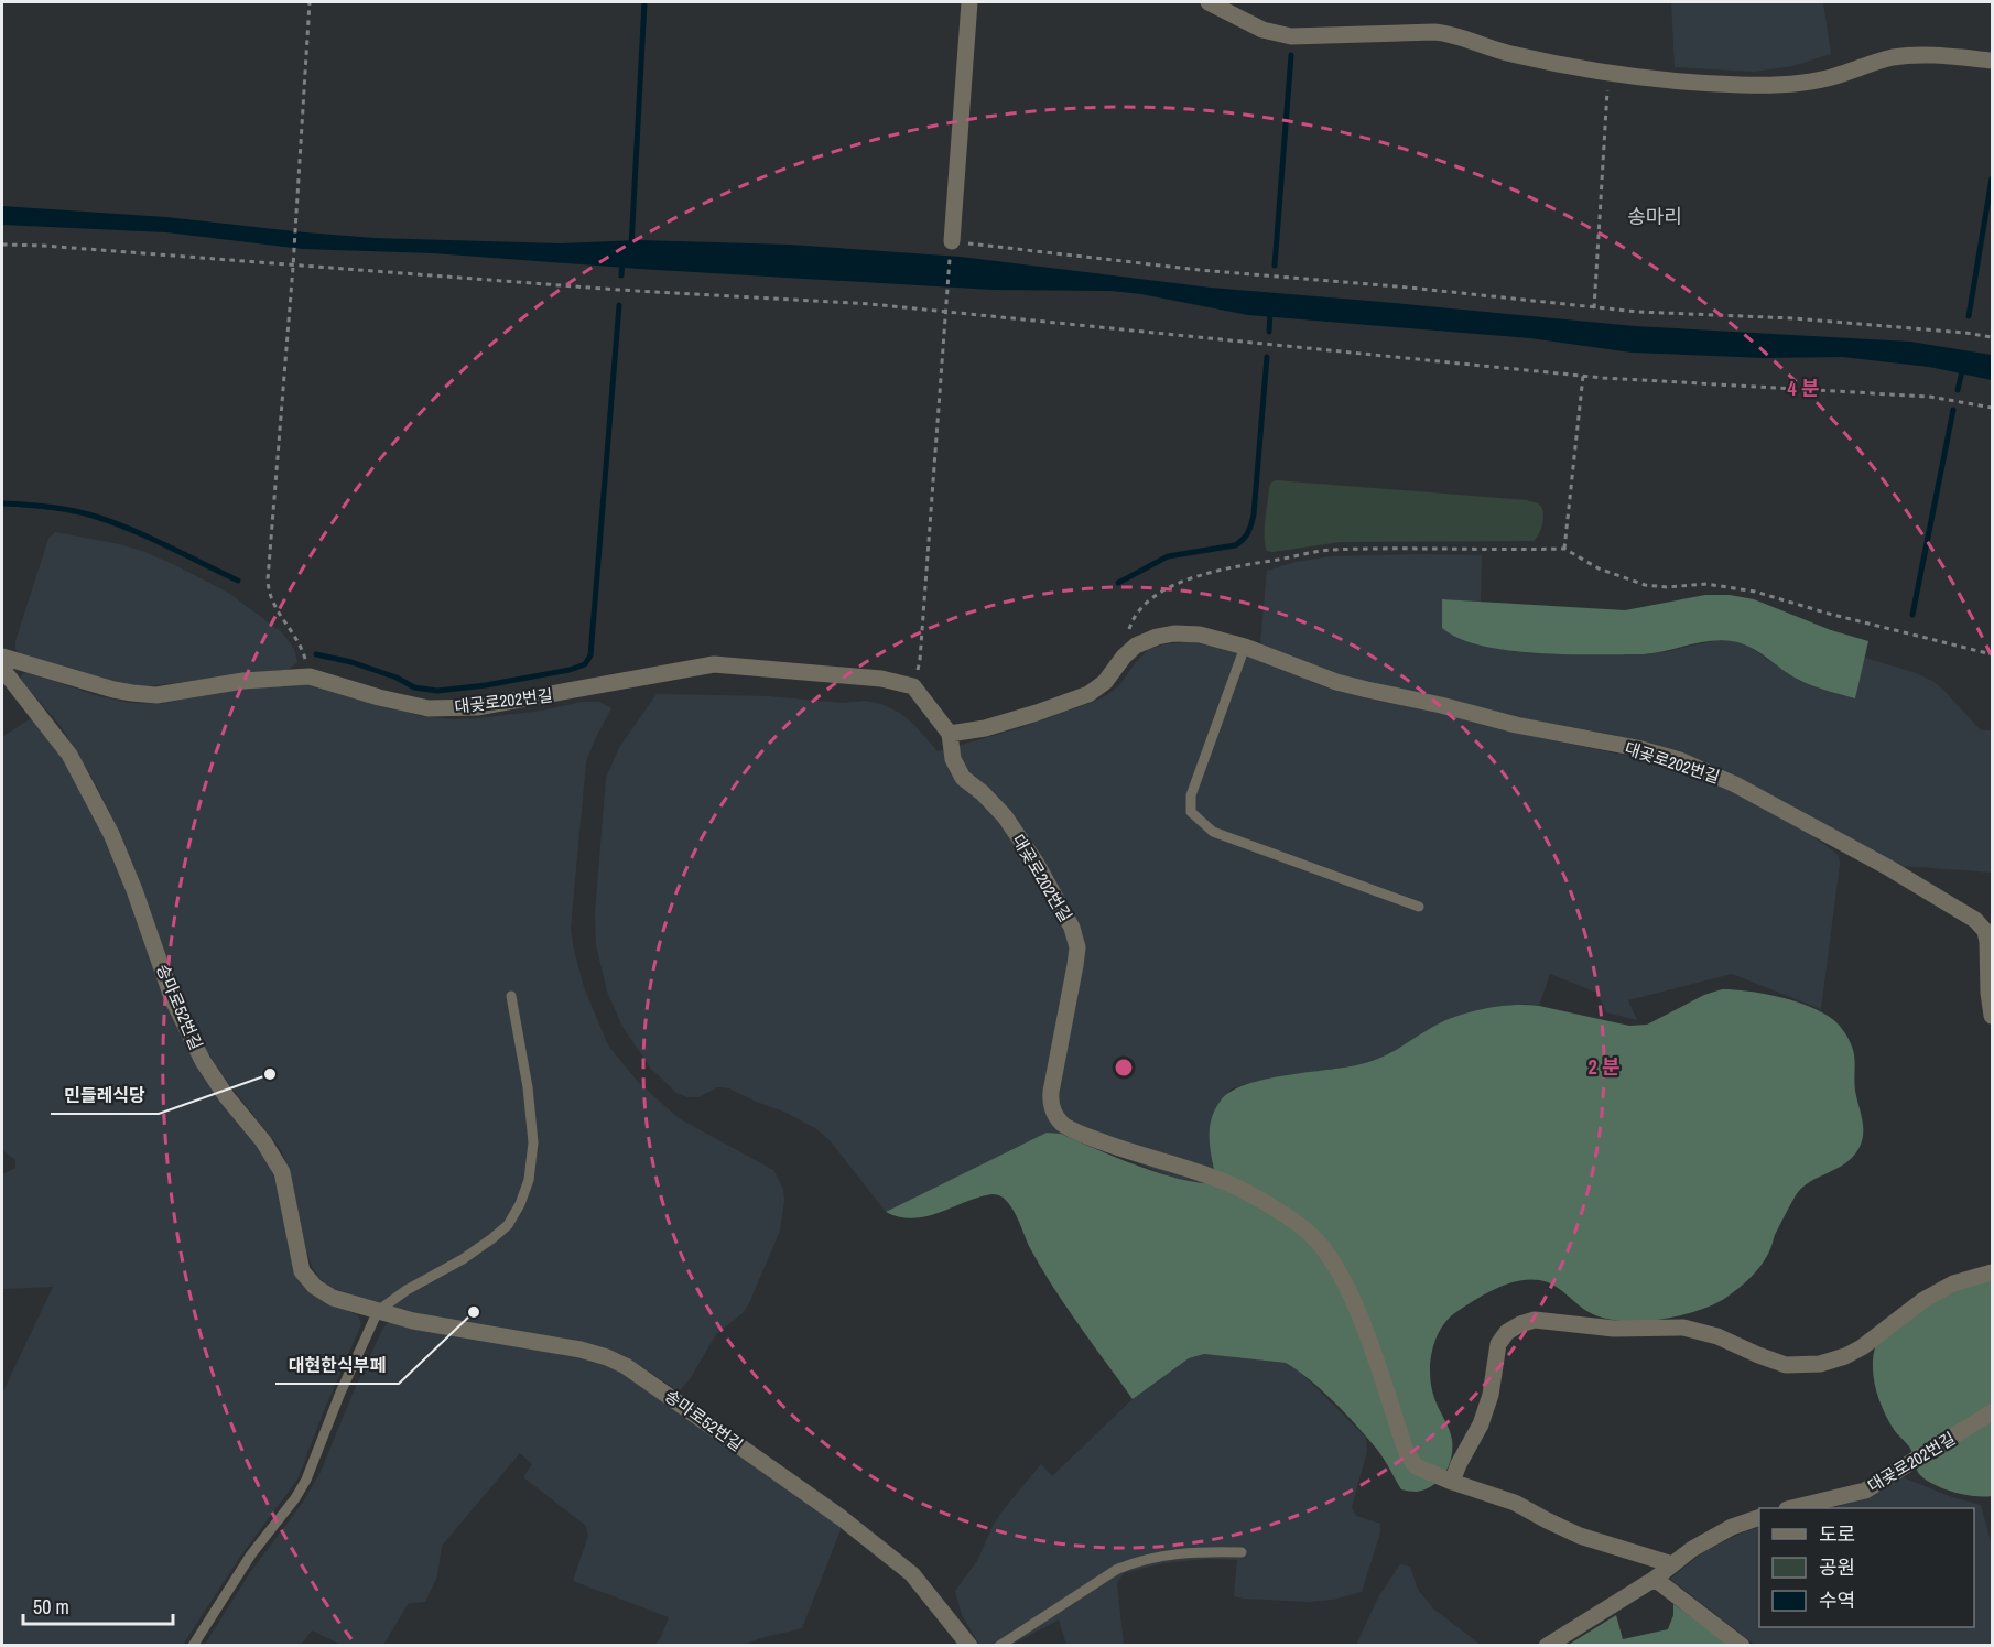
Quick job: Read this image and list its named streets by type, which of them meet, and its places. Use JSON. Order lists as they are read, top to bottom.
{
  "streets": {
    "street": ["대곶로202번길", "송마로52번길"]
  },
  "districts": ["송마리"],
  "places": ["민들레식당", "대현한식부페"],
  "legend": ["도로", "공원", "수역"],
  "scale_bar": "50 m",
  "rings": ["4 분", "2 분"]
}
